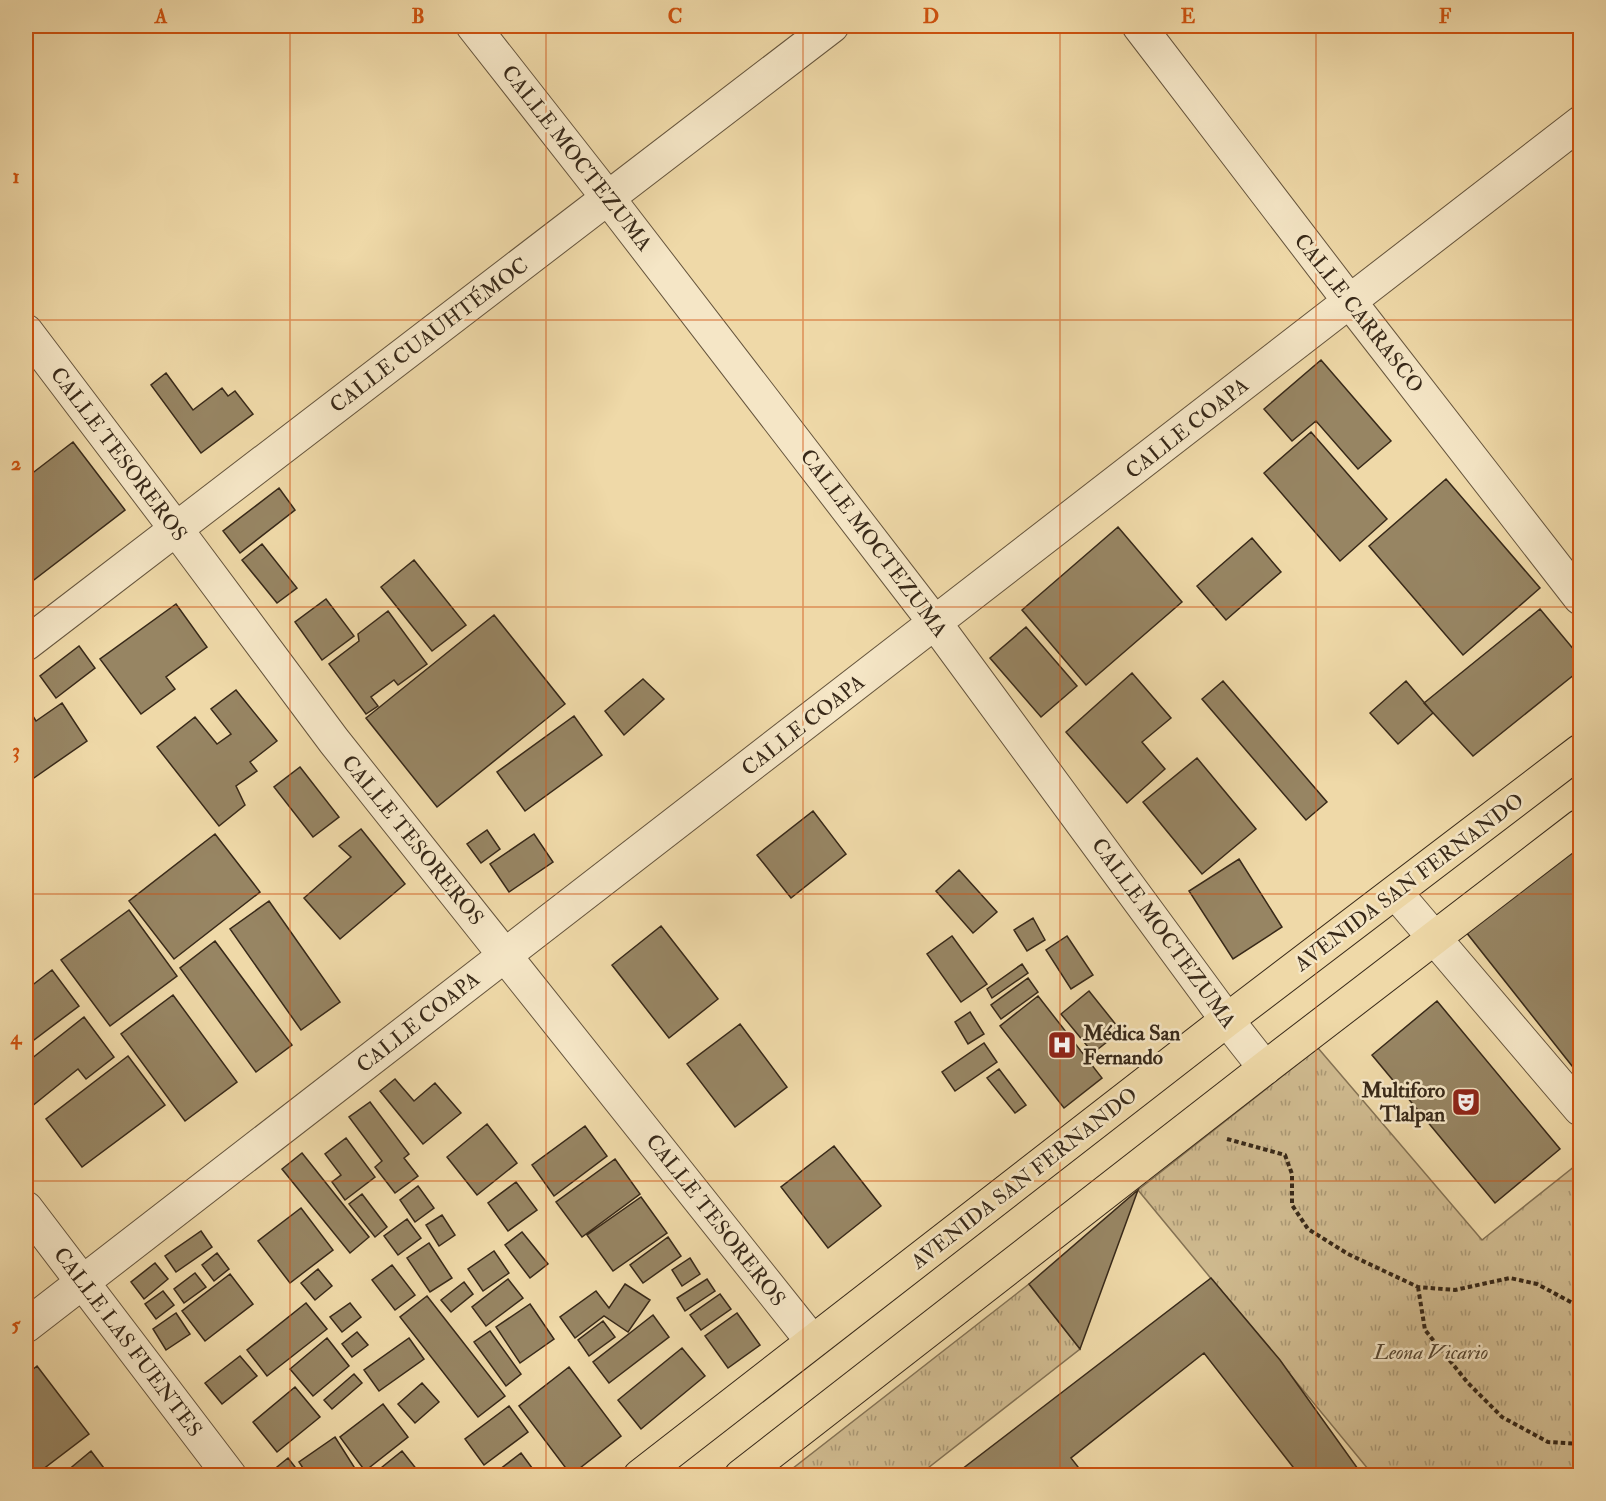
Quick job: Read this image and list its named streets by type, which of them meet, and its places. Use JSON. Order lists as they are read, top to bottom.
{
  "streets": {
    "main road": ["AVENIDA SAN FERNANDO"],
    "street": [
      "CALLE MOCTEZUMA",
      "CALLE CARRASCO",
      "CALLE CUAUHTÉMOC",
      "CALLE COAPA",
      "CALLE TESOREROS",
      "CALLE LAS FUENTES"
    ]
  },
  "crossings": [
    ["CALLE MOCTEZUMA", "CALLE CUAUHTÉMOC"],
    ["CALLE MOCTEZUMA", "CALLE COAPA"],
    ["CALLE MOCTEZUMA", "AVENIDA SAN FERNANDO"],
    ["CALLE CARRASCO", "CALLE COAPA"],
    ["CALLE CUAUHTÉMOC", "CALLE TESOREROS"],
    ["CALLE COAPA", "CALLE TESOREROS"],
    ["CALLE COAPA", "CALLE LAS FUENTES"],
    ["CALLE TESOREROS", "AVENIDA SAN FERNANDO"]
  ],
  "parks": ["Leona Vicario"],
  "places": {
    "hospital": ["Médica San Fernando"],
    "theatre": ["Multiforo Tlalpan"]
  },
  "grid": {
    "columns": [
      "A",
      "B",
      "C",
      "D",
      "E",
      "F"
    ],
    "rows": [
      "1",
      "2",
      "3",
      "4",
      "5"
    ]
  }
}
